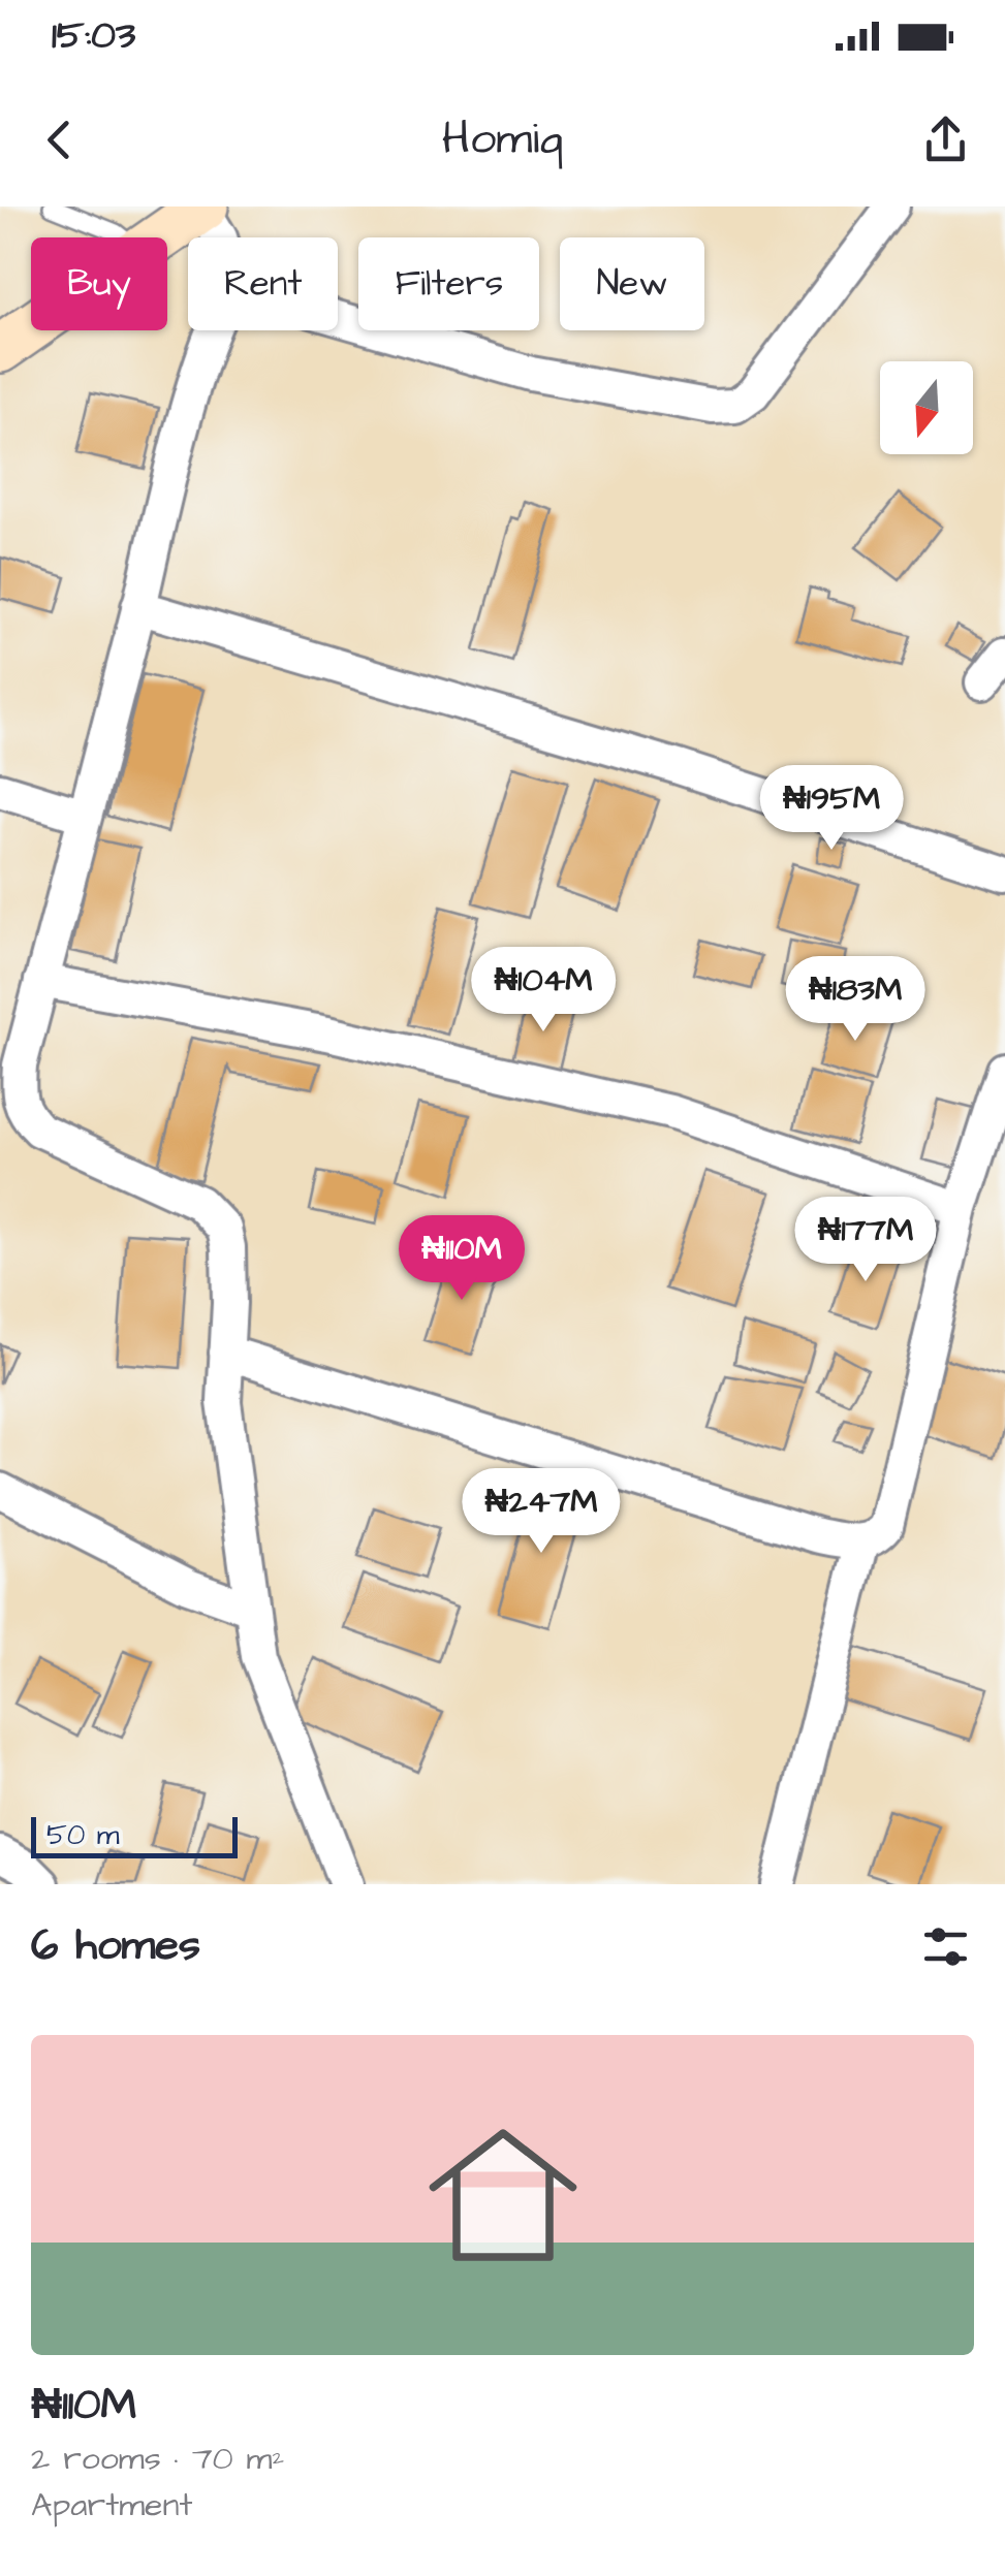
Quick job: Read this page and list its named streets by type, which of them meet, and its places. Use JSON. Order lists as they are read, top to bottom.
{
  "scale_bar": "50 m",
  "north": "bottom",
  "page": {
    "status": "15:03",
    "header": "Homiq",
    "chip": [
      "Buy",
      "Rent",
      "Filters",
      "New"
    ],
    "price": [
      "₦195M",
      "₦104M",
      "₦183M",
      "₦177M",
      "₦110M",
      "₦247M"
    ],
    "scale": "50 m",
    "heading": "6 homes",
    "list": [
      {
        "name": "₦110M",
        "note": "2 rooms · 70 m² · Apartment"
      }
    ]
  }
}
